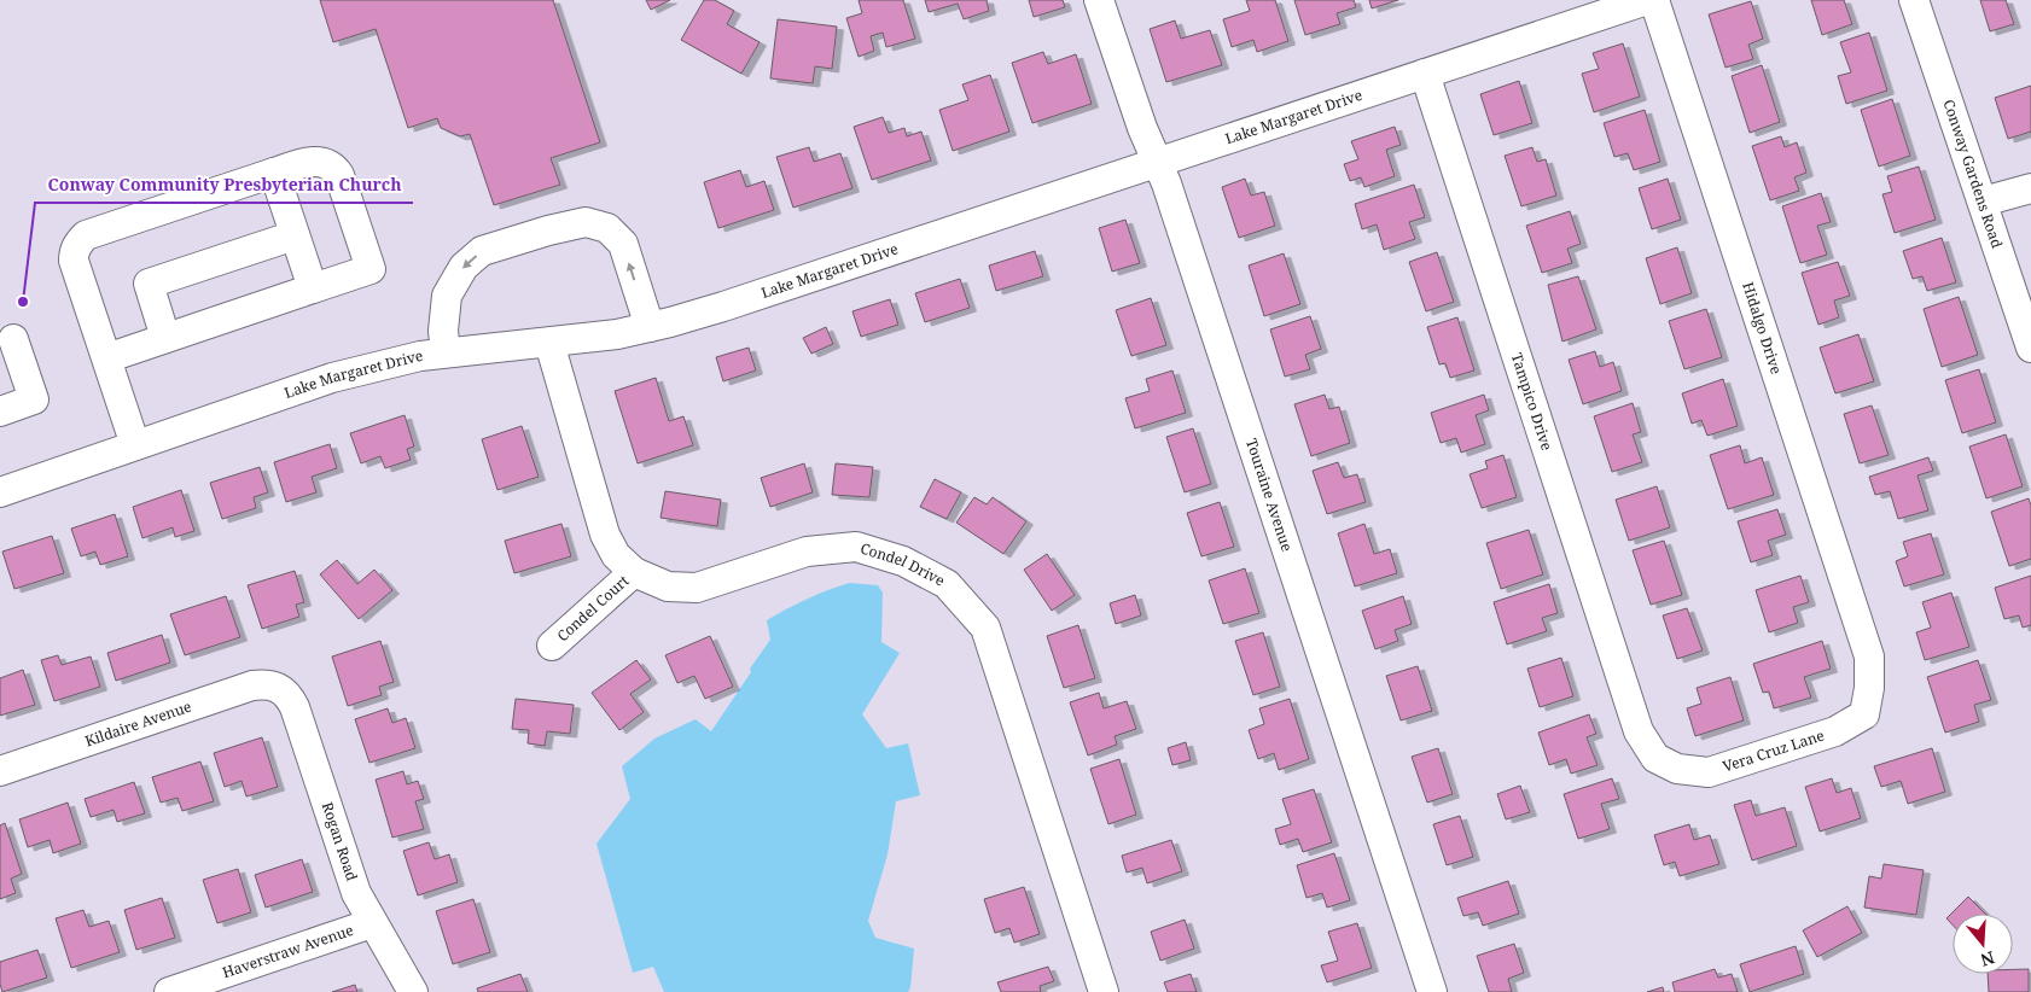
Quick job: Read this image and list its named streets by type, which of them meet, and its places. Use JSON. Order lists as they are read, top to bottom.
{
  "streets": {
    "street": [
      "Lake Margaret Drive",
      "Conway Gardens Road",
      "Hidalgo Drive",
      "Tampico Drive",
      "Touraine Avenue",
      "Condel Drive",
      "Condel Court",
      "Kildaire Avenue",
      "Vera Cruz Lane",
      "Rogan Road",
      "Haverstraw Avenue"
    ]
  },
  "crossings": [
    ["Lake Margaret Drive", "Hidalgo Drive"],
    ["Lake Margaret Drive", "Tampico Drive"],
    ["Lake Margaret Drive", "Touraine Avenue"],
    ["Lake Margaret Drive", "Condel Drive"],
    ["Hidalgo Drive", "Vera Cruz Lane"],
    ["Tampico Drive", "Vera Cruz Lane"],
    ["Condel Drive", "Condel Court"],
    ["Kildaire Avenue", "Rogan Road"],
    ["Rogan Road", "Haverstraw Avenue"]
  ],
  "places": ["Conway Community Presbyterian Church"],
  "north": "bottom"
}
